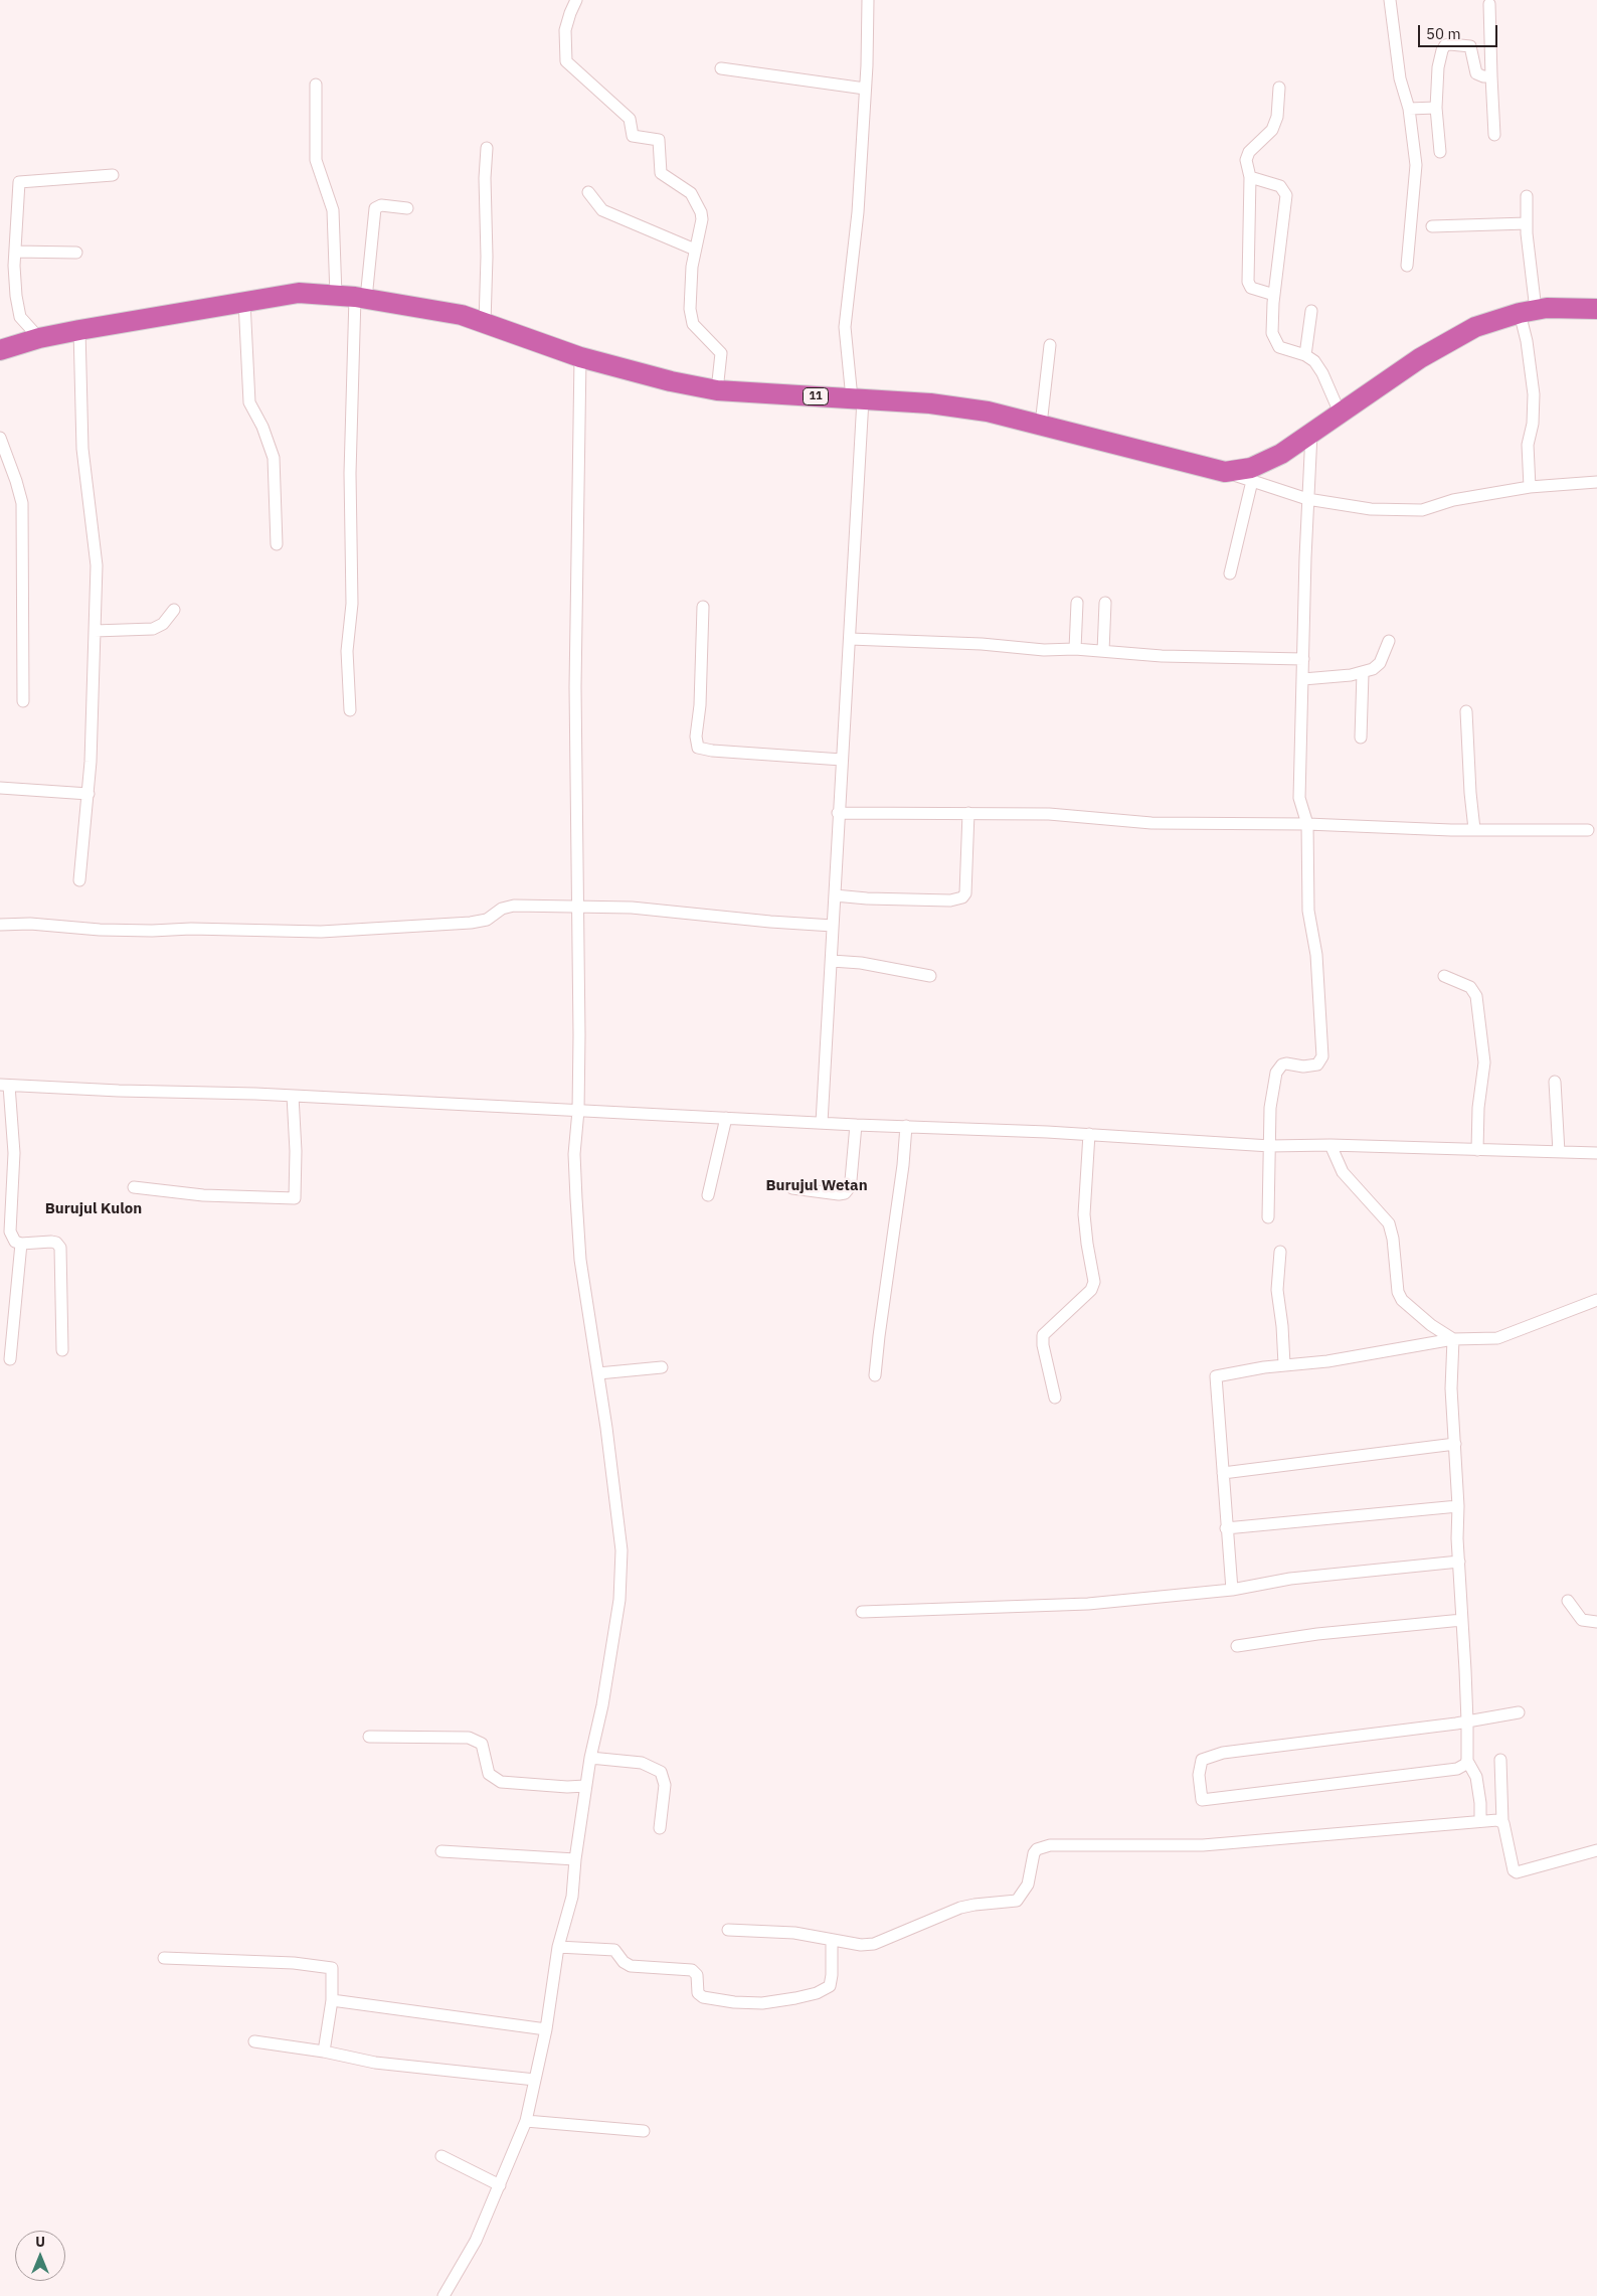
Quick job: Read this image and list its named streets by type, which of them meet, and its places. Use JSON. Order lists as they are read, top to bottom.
{
  "streets": {
    "highway": ["11"]
  },
  "districts": ["Burujul Wetan", "Burujul Kulon"],
  "scale_bar": "50 m",
  "north": "top"
}
